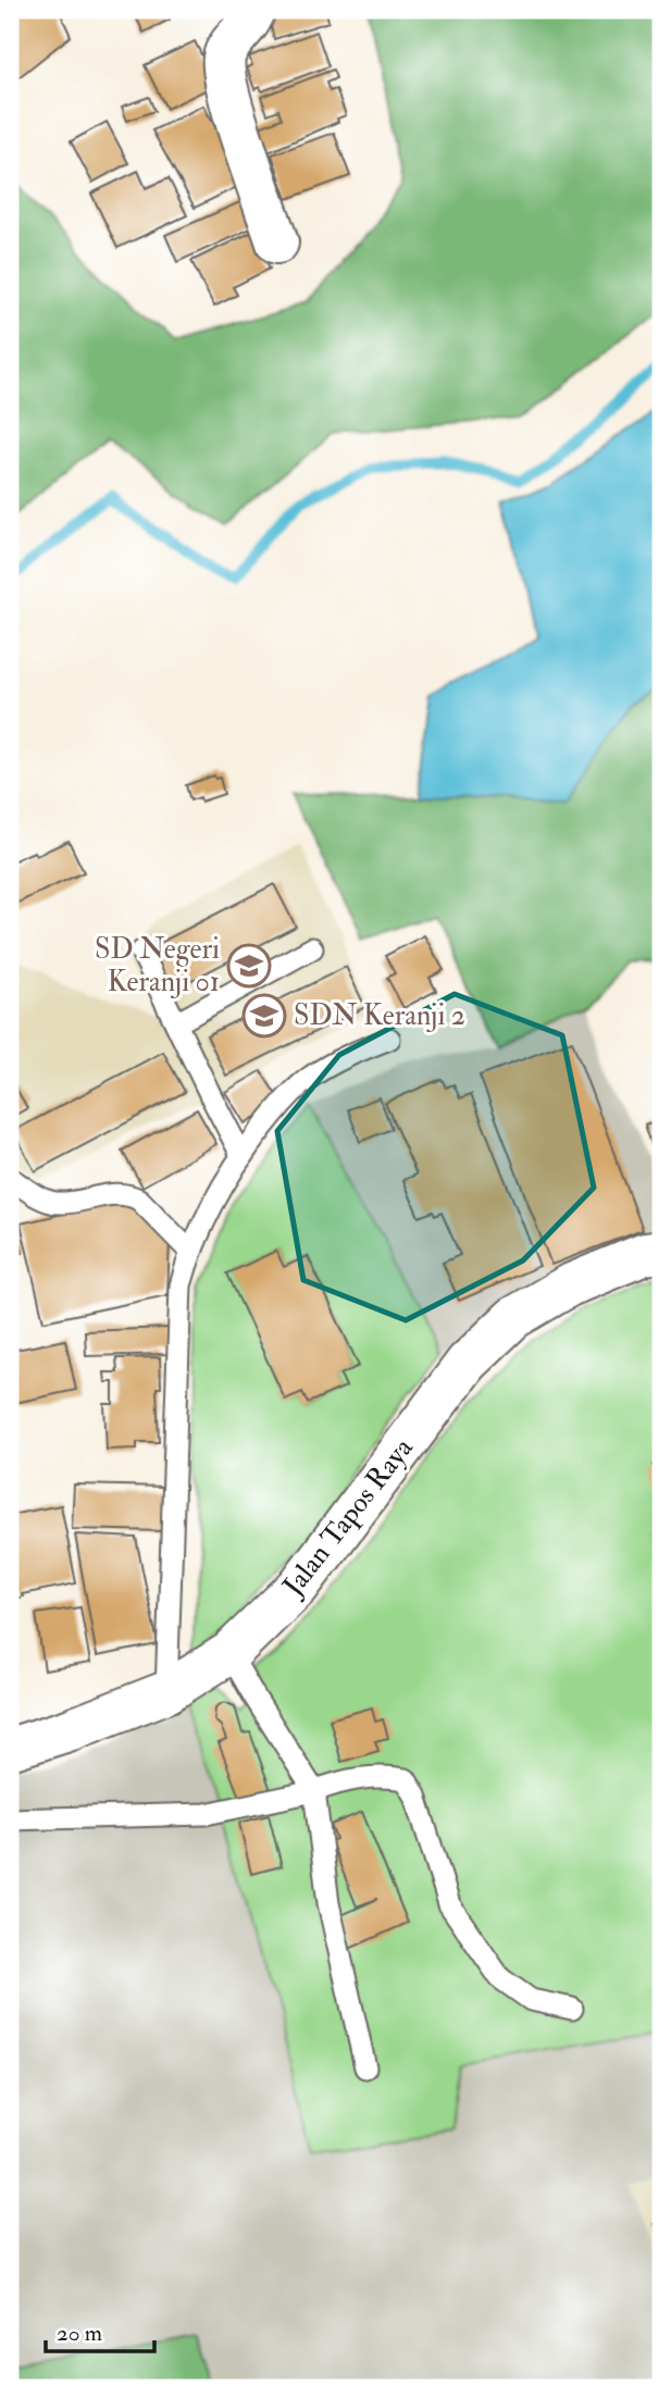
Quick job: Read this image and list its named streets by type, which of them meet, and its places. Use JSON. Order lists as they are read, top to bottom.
{
  "streets": {
    "main road": ["Jalan Tapos Raya"]
  },
  "places": {
    "school or university": ["SD Negeri Keranji 01", "SDN Keranji 2"]
  },
  "scale_bar": "20 m"
}
